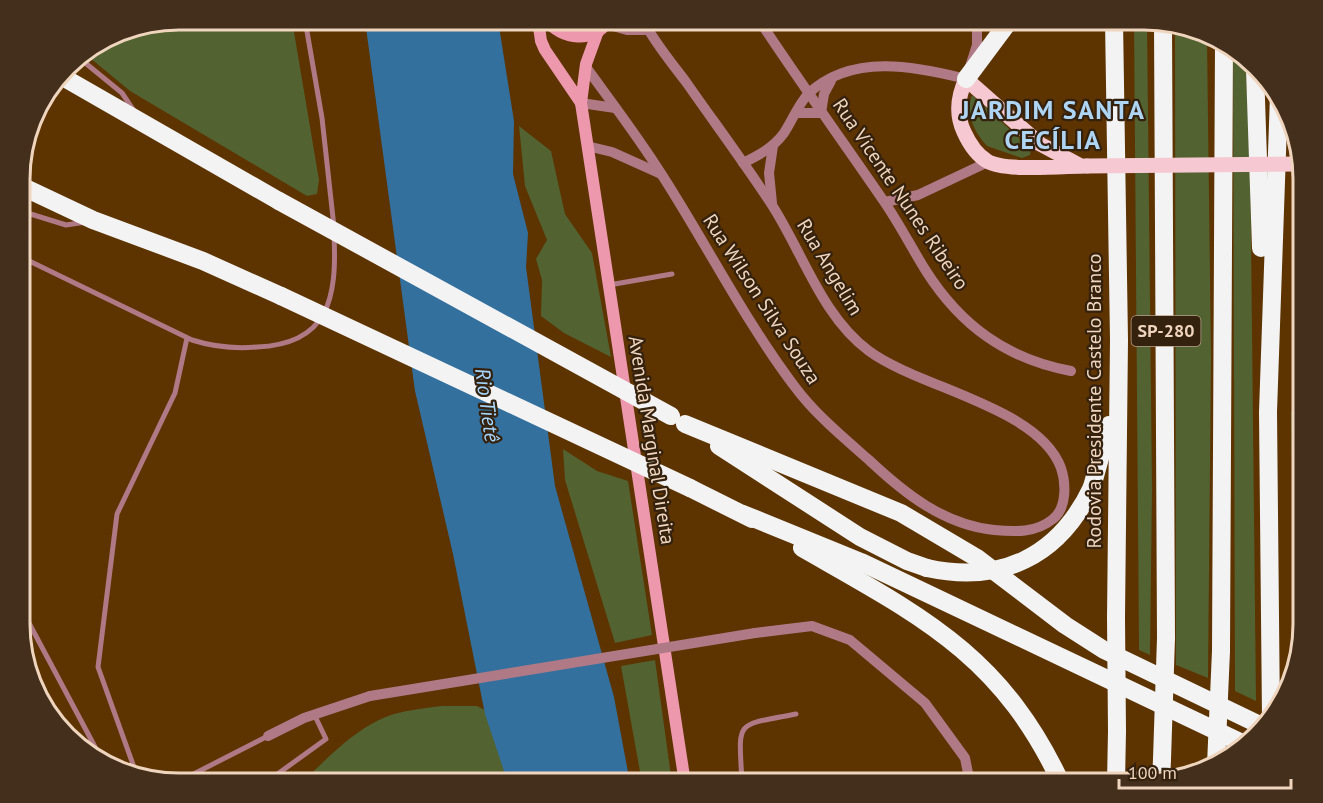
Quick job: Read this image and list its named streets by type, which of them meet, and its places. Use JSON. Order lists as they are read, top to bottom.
{
  "streets": {
    "highway": ["SP-280", "Rodovia Presidente Castelo Branco"],
    "main road": ["Avenida Marginal Direita"],
    "street": ["Rua Vicente Nunes Ribeiro", "Rua Angelim", "Rua Wilson Silva Souza"]
  },
  "crossings": [
    ["Rua Angelim", "Rua Wilson Silva Souza"],
    ["Rua Wilson Silva Souza", "Avenida Marginal Direita"]
  ],
  "districts": ["JARDIM SANTA CECÍLIA"],
  "water": ["Rio Tietê"],
  "scale_bar": "100 m"
}
